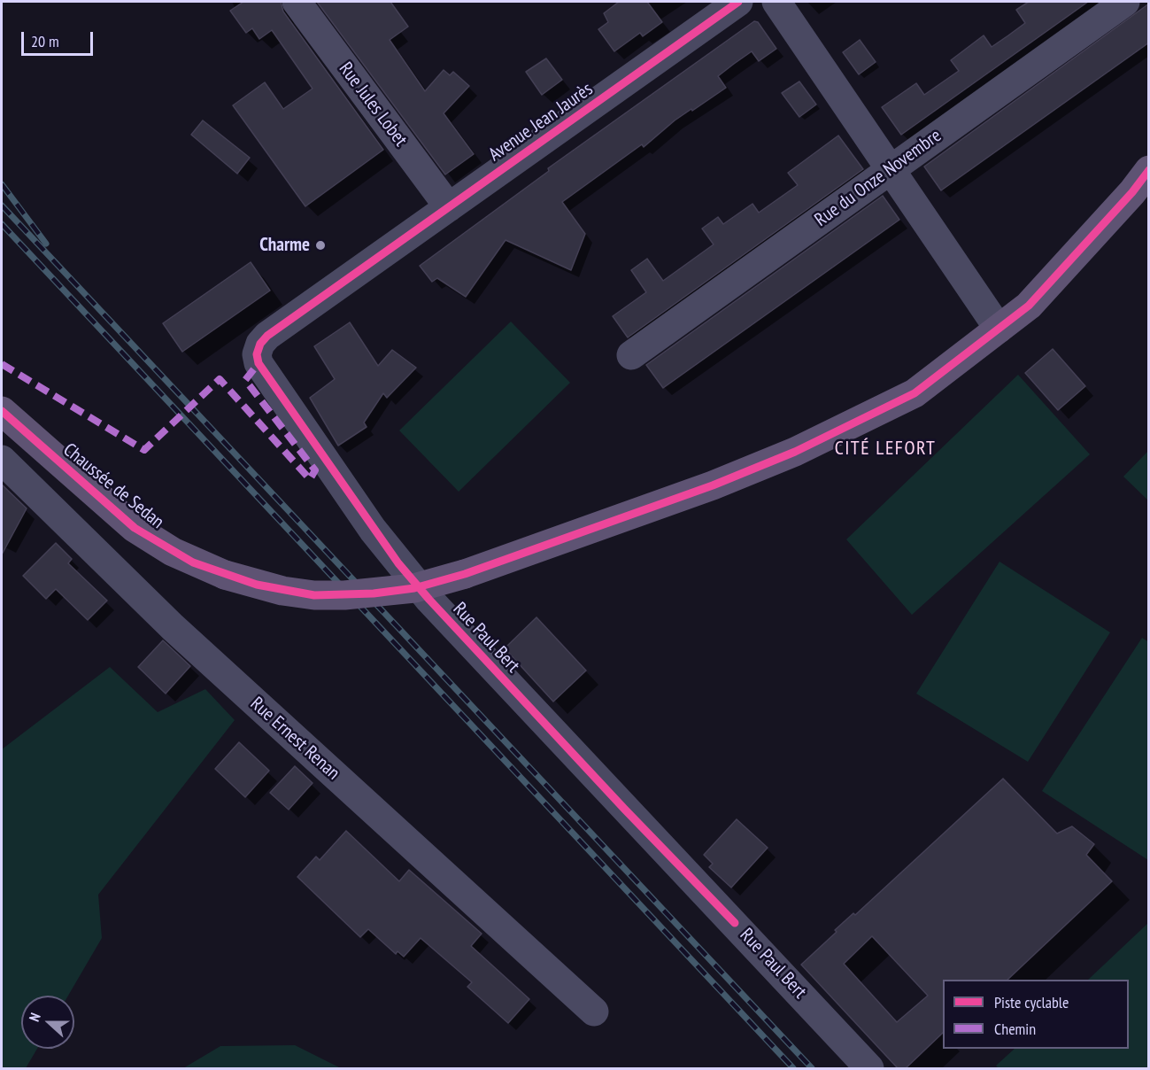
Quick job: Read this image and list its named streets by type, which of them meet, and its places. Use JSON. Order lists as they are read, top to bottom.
{
  "streets": {
    "main road": ["Chaussée de Sedan"],
    "street": [
      "Rue Jules Lobet",
      "Avenue Jean Jaurès",
      "Rue du Onze Novembre",
      "Rue Paul Bert",
      "Rue Ernest Renan"
    ]
  },
  "crossings": [
    ["Rue Jules Lobet", "Avenue Jean Jaurès"],
    ["Avenue Jean Jaurès", "Rue Paul Bert"]
  ],
  "districts": ["CITÉ LEFORT"],
  "places": ["Charme"],
  "legend": ["Piste cyclable", "Chemin"],
  "scale_bar": "20 m",
  "north": "left"
}
